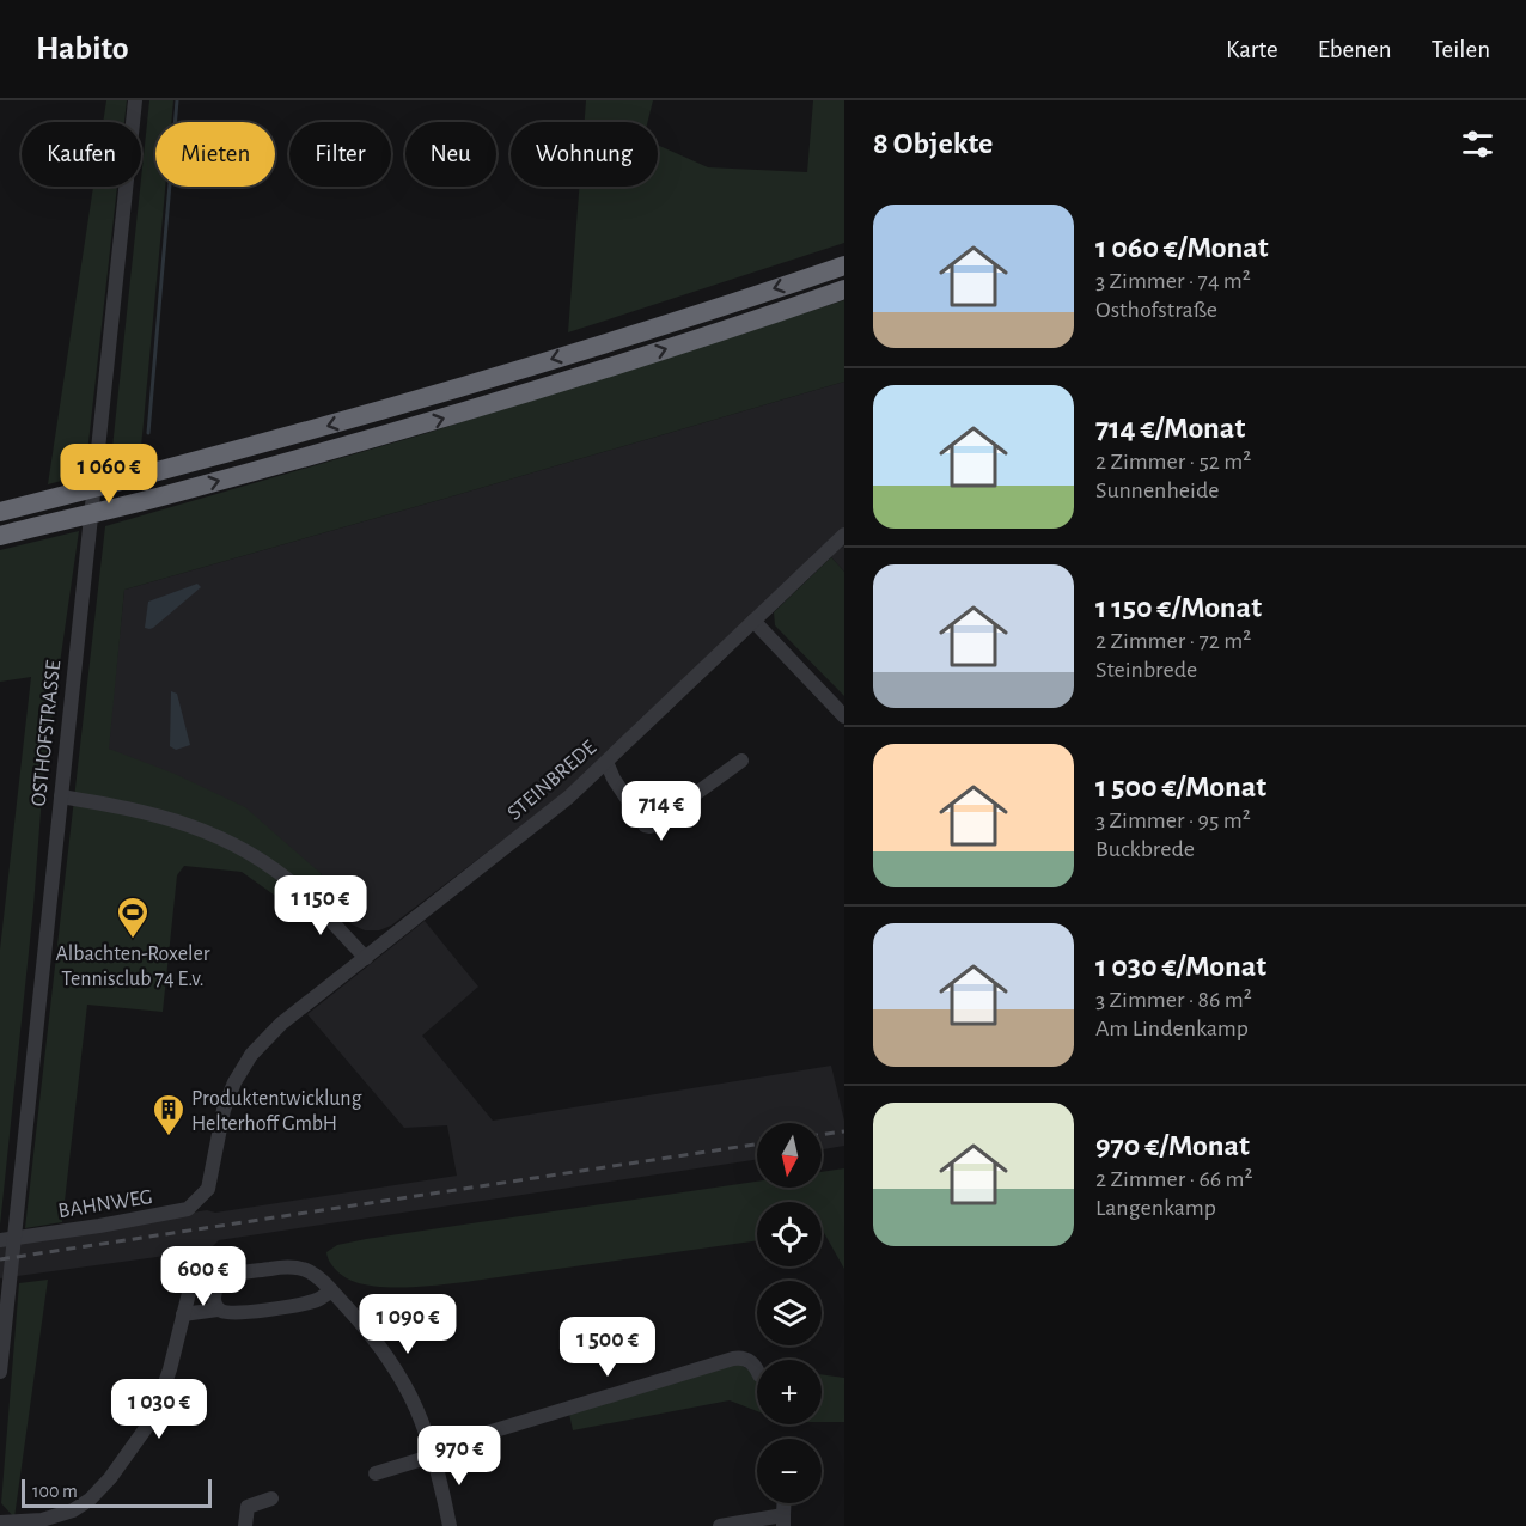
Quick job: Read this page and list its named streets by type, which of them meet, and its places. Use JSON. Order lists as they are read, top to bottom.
{
  "streets": {
    "street": ["OSTHOFSTRASSE", "STEINBREDE", "BAHNWEG"]
  },
  "crossings": [
    ["STEINBREDE", "BAHNWEG"]
  ],
  "places": {
    "sports": ["Albachten-Roxeler Tennisclub 74 E.v."],
    "building": ["Produktentwicklung Helterhoff GmbH"]
  },
  "scale_bar": "100 m",
  "north": "bottom",
  "page": {
    "header": "Habito",
    "nav": ["Karte", "Ebenen", "Teilen"],
    "heading": "8 Objekte",
    "chip": [
      "Kaufen",
      "Mieten",
      "Filter",
      "Neu",
      "Wohnung"
    ],
    "list": [
      {
        "name": "1 060 €/Monat",
        "note": "3 Zimmer · 74 m² · Osthofstraße"
      },
      {
        "name": "714 €/Monat",
        "note": "2 Zimmer · 52 m² · Sunnenheide"
      },
      {
        "name": "1 150 €/Monat",
        "note": "2 Zimmer · 72 m² · Steinbrede"
      },
      {
        "name": "1 500 €/Monat",
        "note": "3 Zimmer · 95 m² · Buckbrede"
      },
      {
        "name": "1 030 €/Monat",
        "note": "3 Zimmer · 86 m² · Am Lindenkamp"
      },
      {
        "name": "970 €/Monat",
        "note": "2 Zimmer · 66 m² · Langenkamp"
      }
    ],
    "price": [
      "1 060 €",
      "714 €",
      "1 150 €",
      "600 €",
      "1 090 €",
      "1 500 €",
      "1 030 €",
      "970 €"
    ],
    "map_buttons": ["+", "−"],
    "scale": "100 m"
  }
}
